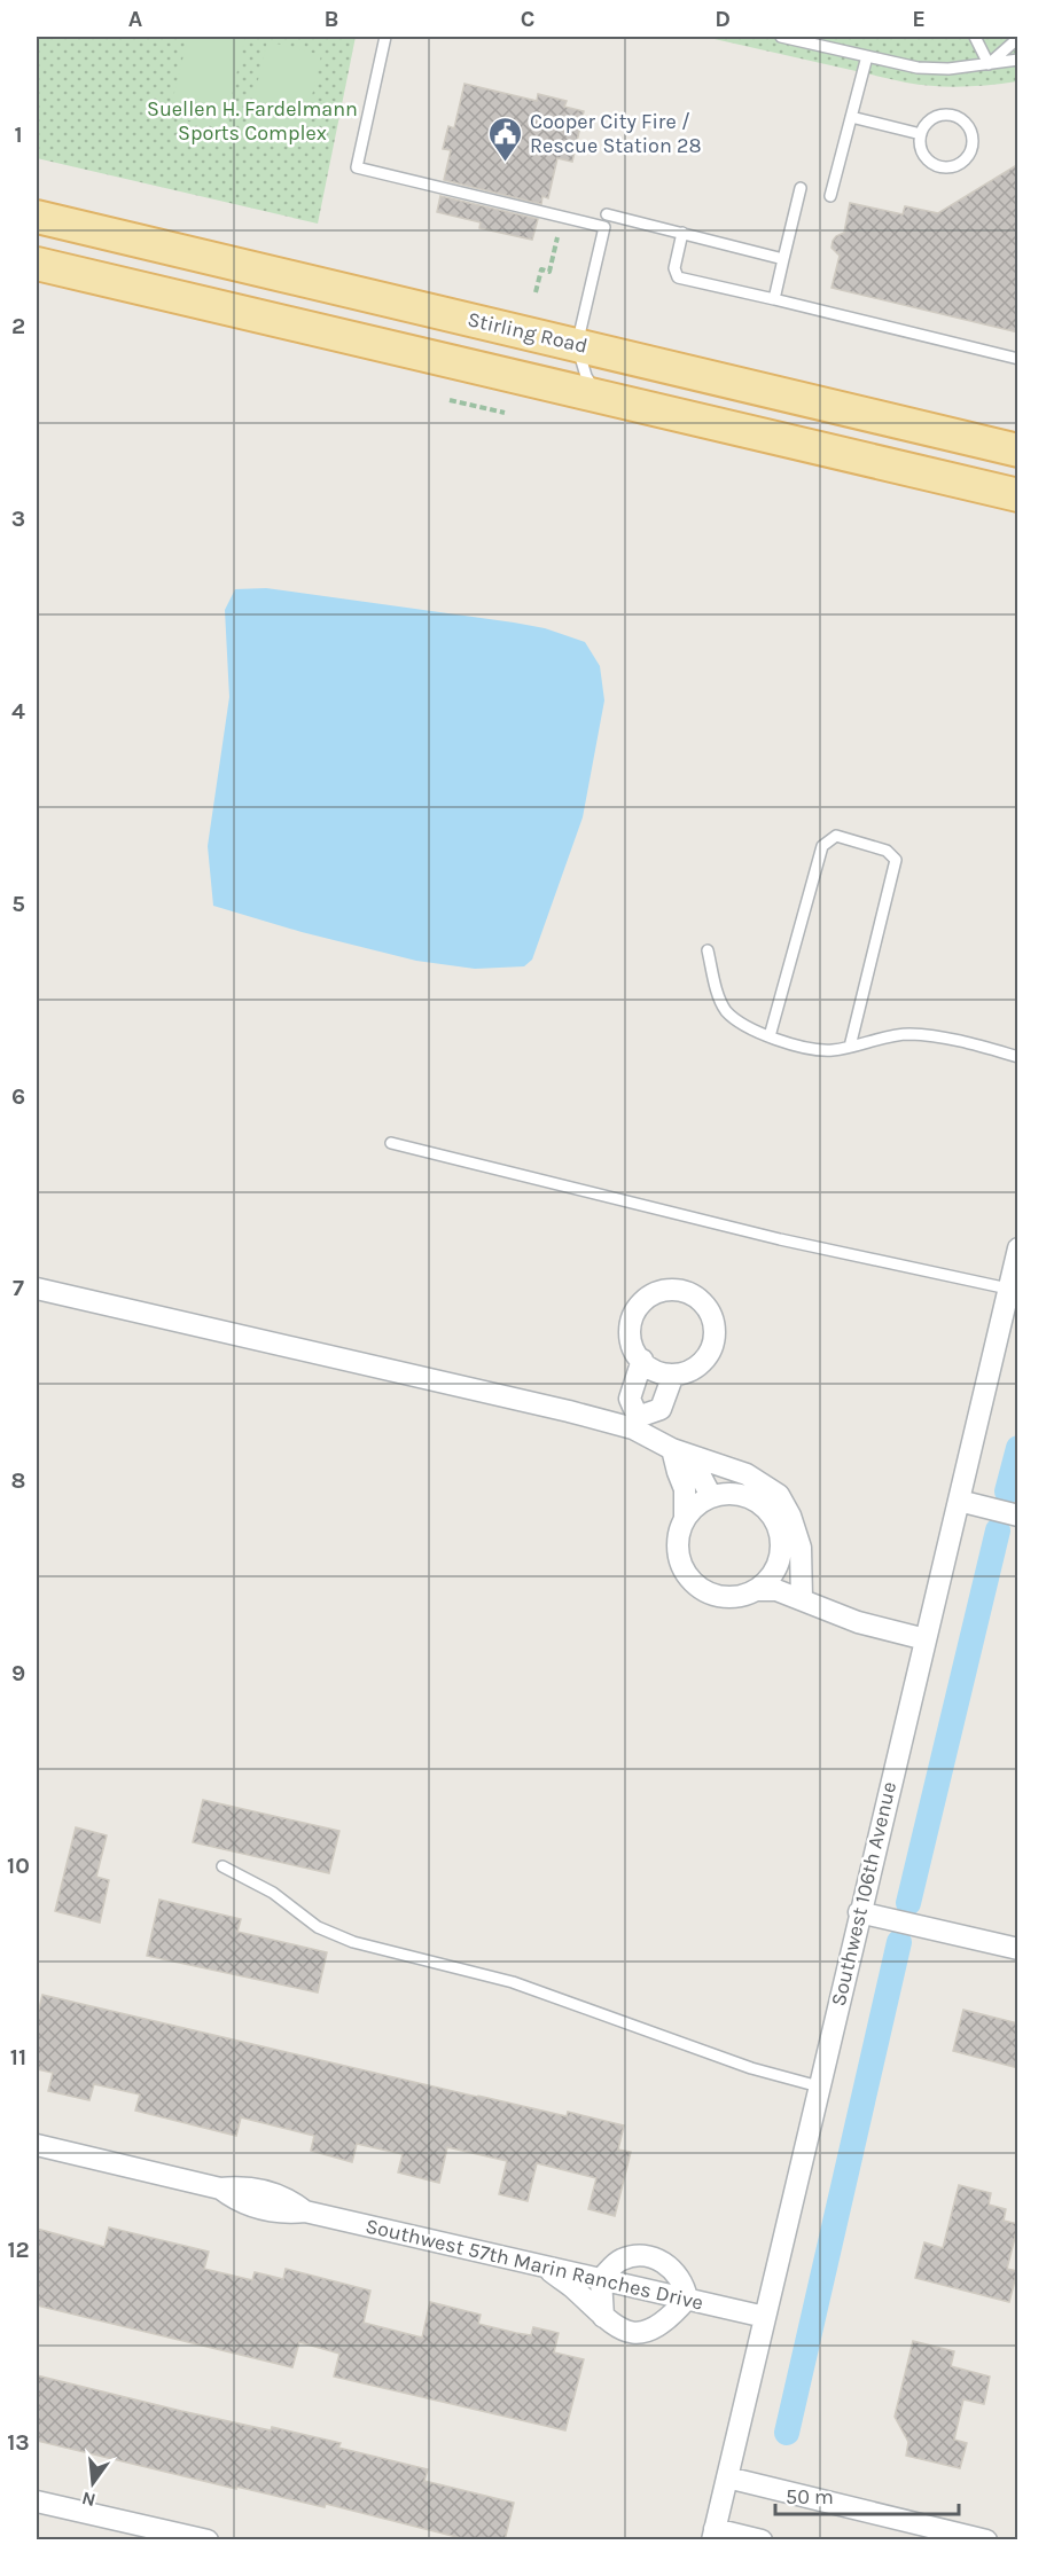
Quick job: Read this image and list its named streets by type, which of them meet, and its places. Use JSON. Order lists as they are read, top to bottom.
{
  "streets": {
    "main road": ["Stirling Road"],
    "street": ["Southwest 106th Avenue", "Southwest 57th Marin Ranches Drive"]
  },
  "crossings": [
    ["Southwest 106th Avenue", "Southwest 57th Marin Ranches Drive"]
  ],
  "parks": ["Suellen H. Fardelmann Sports Complex"],
  "places": {
    "public building": ["Cooper City Fire / Rescue Station 28"]
  },
  "scale_bar": "50 m",
  "north": "bottom",
  "grid": {
    "columns": [
      "A",
      "B",
      "C",
      "D",
      "E"
    ],
    "rows": [
      "1",
      "2",
      "3",
      "4",
      "5",
      "6",
      "7",
      "8",
      "9",
      "10",
      "11",
      "12",
      "13"
    ]
  }
}
